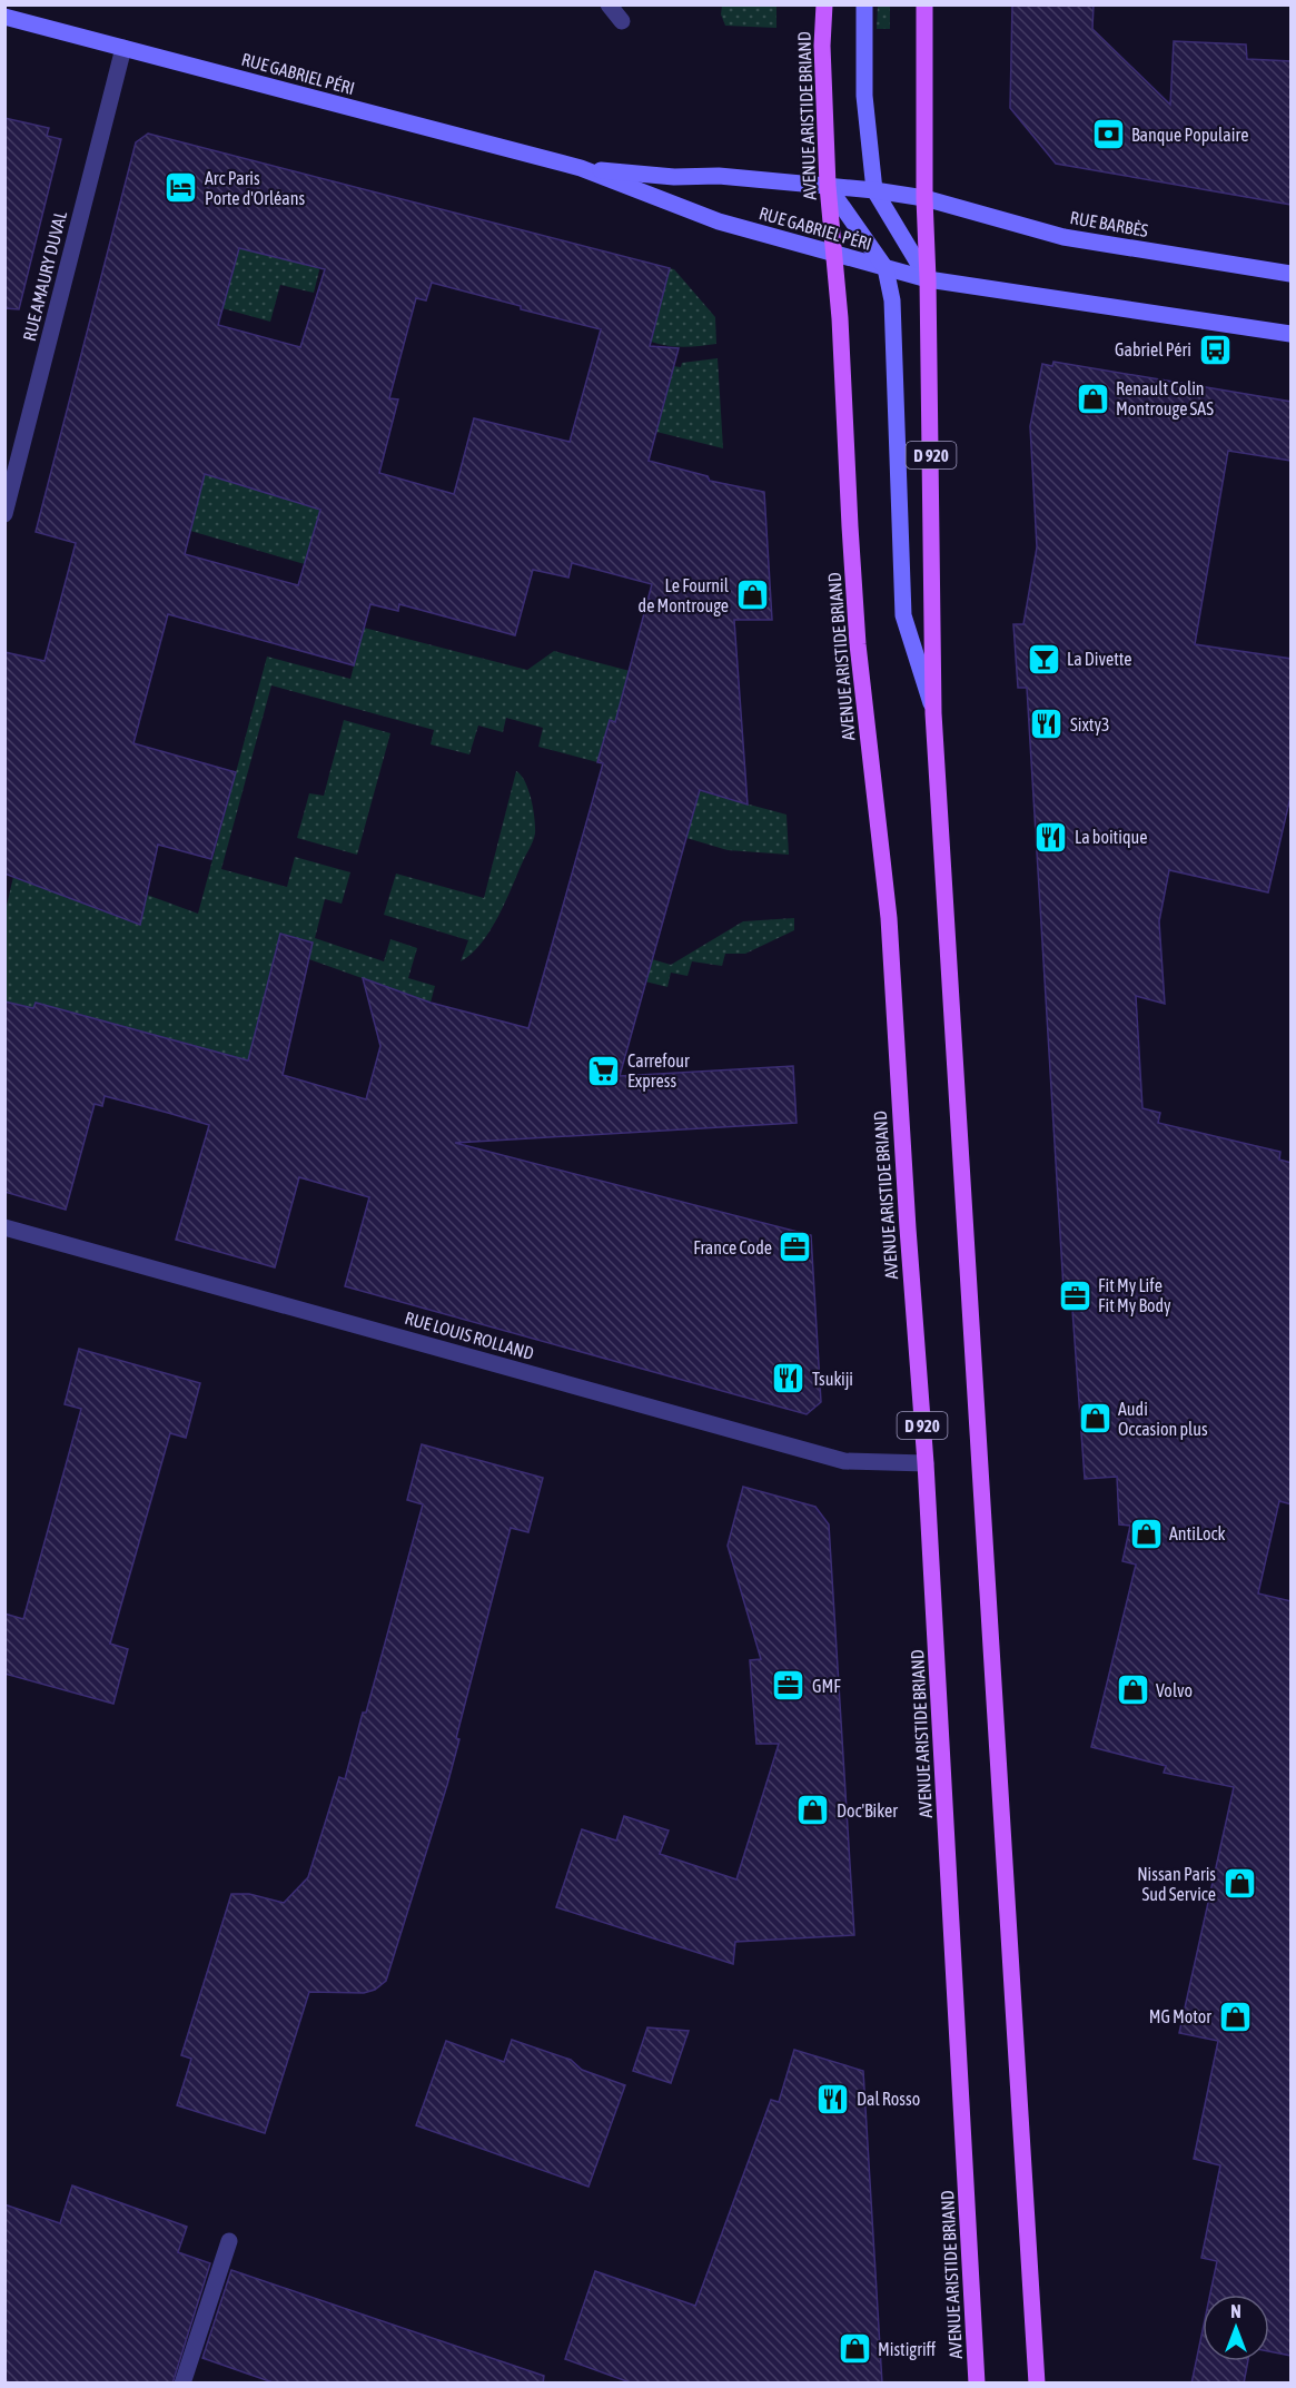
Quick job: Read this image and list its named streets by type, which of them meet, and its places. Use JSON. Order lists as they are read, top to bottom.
{
  "streets": {
    "main road": [
      "RUE GABRIEL PÉRI",
      "AVENUE ARISTIDE BRIAND",
      "RUE BARBÈS",
      "D 920"
    ],
    "street": ["RUE AMAURY DUVAL", "RUE LOUIS ROLLAND"]
  },
  "crossings": [
    ["RUE GABRIEL PÉRI", "AVENUE ARISTIDE BRIAND"],
    ["RUE GABRIEL PÉRI", "RUE BARBÈS"],
    ["RUE GABRIEL PÉRI", "RUE AMAURY DUVAL"],
    ["RUE GABRIEL PÉRI", "D 920"],
    ["AVENUE ARISTIDE BRIAND", "RUE LOUIS ROLLAND"],
    ["RUE BARBÈS", "D 920"]
  ],
  "places": {
    "bank": ["Banque Populaire"],
    "hotel": ["Arc Paris Porte d'Orléans"],
    "bus stop": ["Gabriel Péri"],
    "shop": [
      "Renault Colin Montrouge SAS",
      "Le Fournil de Montrouge",
      "Audi Occasion plus",
      "AntiLock",
      "Volvo",
      "Doc'Biker",
      "Nissan Paris Sud Service",
      "MG Motor",
      "Mistigriff"
    ],
    "bar": ["La Divette"],
    "restaurant": [
      "Sixty3",
      "La boitique",
      "Tsukiji",
      "Dal Rosso"
    ],
    "supermarket": ["Carrefour Express"],
    "office": ["France Code", "Fit My Life Fit My Body", "GMF"]
  },
  "north": "top"
}
